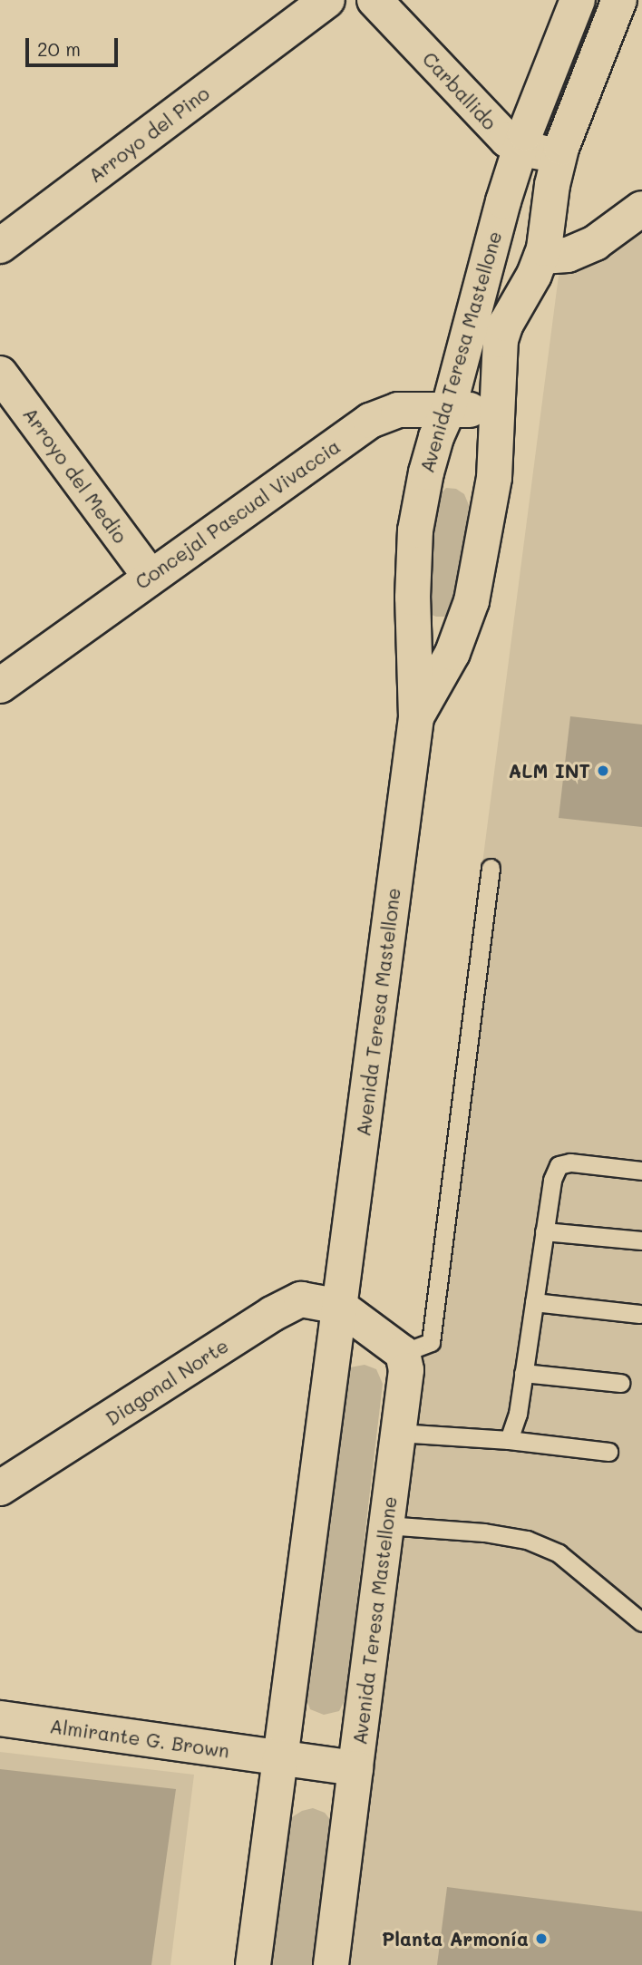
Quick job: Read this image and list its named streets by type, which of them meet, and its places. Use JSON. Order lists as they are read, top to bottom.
{
  "streets": {
    "street": [
      "Carballido",
      "Arroyo del Pino",
      "Avenida Teresa Mastellone",
      "Arroyo del Medio",
      "Concejal Pascual Vivaccia",
      "Diagonal Norte",
      "Almirante G. Brown"
    ]
  },
  "crossings": [
    ["Carballido", "Avenida Teresa Mastellone"],
    ["Avenida Teresa Mastellone", "Concejal Pascual Vivaccia"],
    ["Avenida Teresa Mastellone", "Diagonal Norte"],
    ["Avenida Teresa Mastellone", "Almirante G. Brown"],
    ["Arroyo del Medio", "Concejal Pascual Vivaccia"]
  ],
  "places": ["ALM INT", "Planta Armonía"],
  "scale_bar": "20 m"
}
